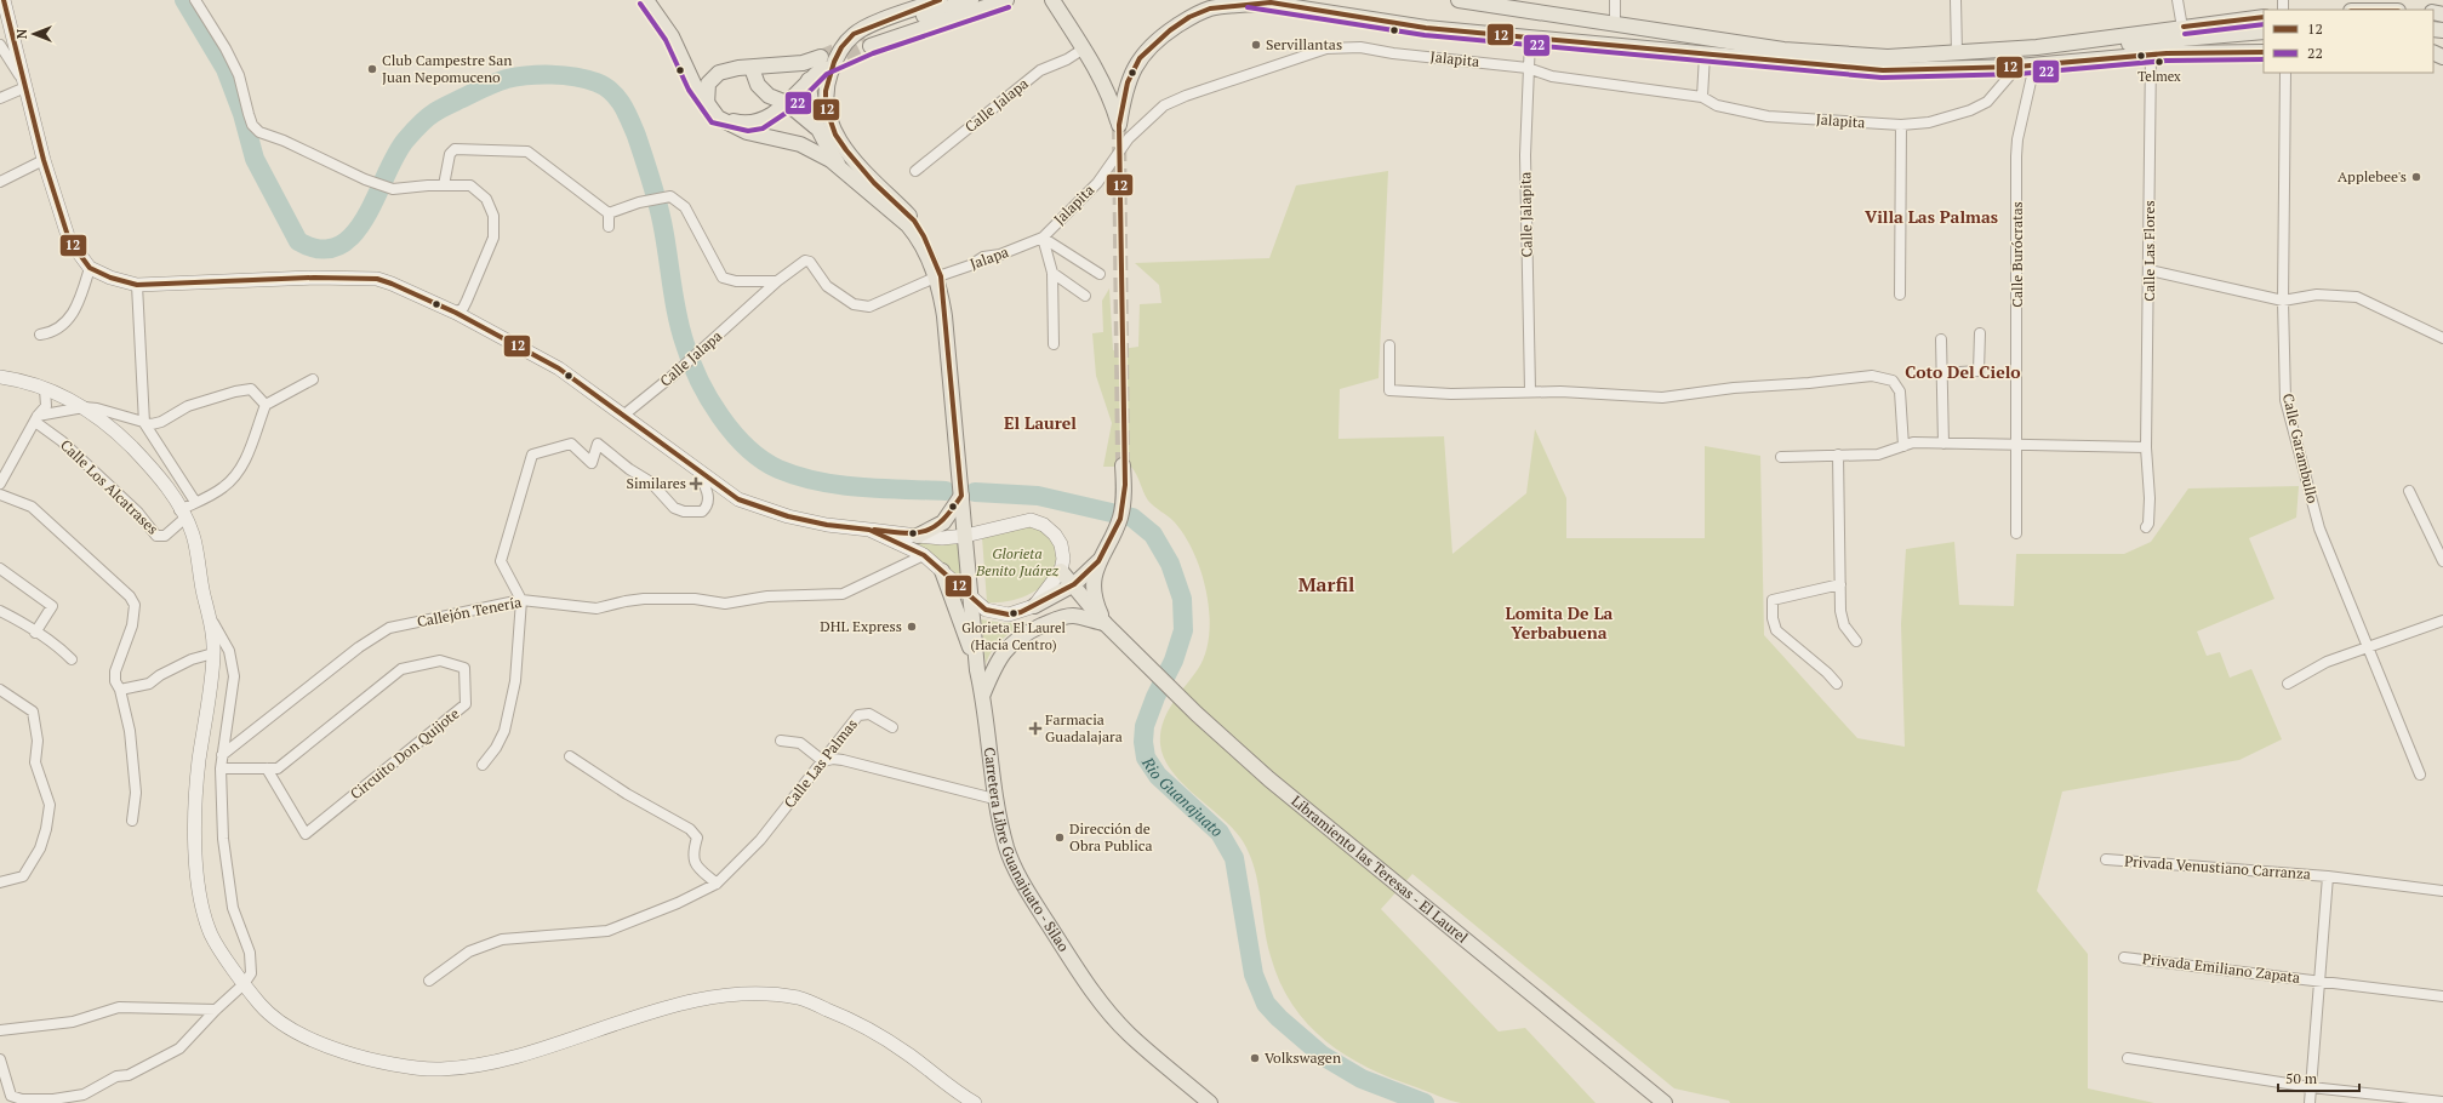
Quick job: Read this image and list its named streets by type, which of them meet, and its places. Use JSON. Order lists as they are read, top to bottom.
{
  "streets": {
    "main road": ["Carretera Libre Guanajuato - Silao", "Libramiento las Teresas - El Laurel"],
    "street": [
      "Jalapita",
      "Calle Jalapa",
      "Calle Jalapita",
      "Calle Las Flores",
      "Calle Burócratas",
      "Jalapa",
      "Calle Garambullo",
      "Calle Los Alcatrases",
      "Callejón Tenería",
      "Circuito Don Quijote",
      "Calle Las Palmas",
      "Privada Venustiano Carranza",
      "Privada Emiliano Zapata"
    ]
  },
  "crossings": [
    ["Jalapita", "Calle Jalapita"],
    ["Jalapita", "Jalapa"],
    ["Calle Jalapa", "Jalapa"],
    ["Jalapa", "Carretera Libre Guanajuato - Silao"],
    ["Carretera Libre Guanajuato - Silao", "Libramiento las Teresas - El Laurel"]
  ],
  "districts": [
    "Villa Las Palmas",
    "Coto Del Cielo",
    "El Laurel",
    "Marfil",
    "Lomita De La Yerbabuena"
  ],
  "water": ["Rio Guanajuato"],
  "parks": ["Glorieta Benito Juárez"],
  "places": {
    "other": [
      "Servillantas",
      "Telmex",
      "Club Campestre San Juan Nepomuceno",
      "Applebee's",
      "Glorieta El Laurel (Hacia Centro)",
      "DHL Express",
      "Dirección de Obra Publica",
      "Volkswagen"
    ],
    "health": ["Similares", "Farmacia Guadalajara"]
  },
  "lines": ["transit line 12", "transit line 22"],
  "legend": ["12", "22"],
  "scale_bar": "50 m",
  "north": "left"
}
